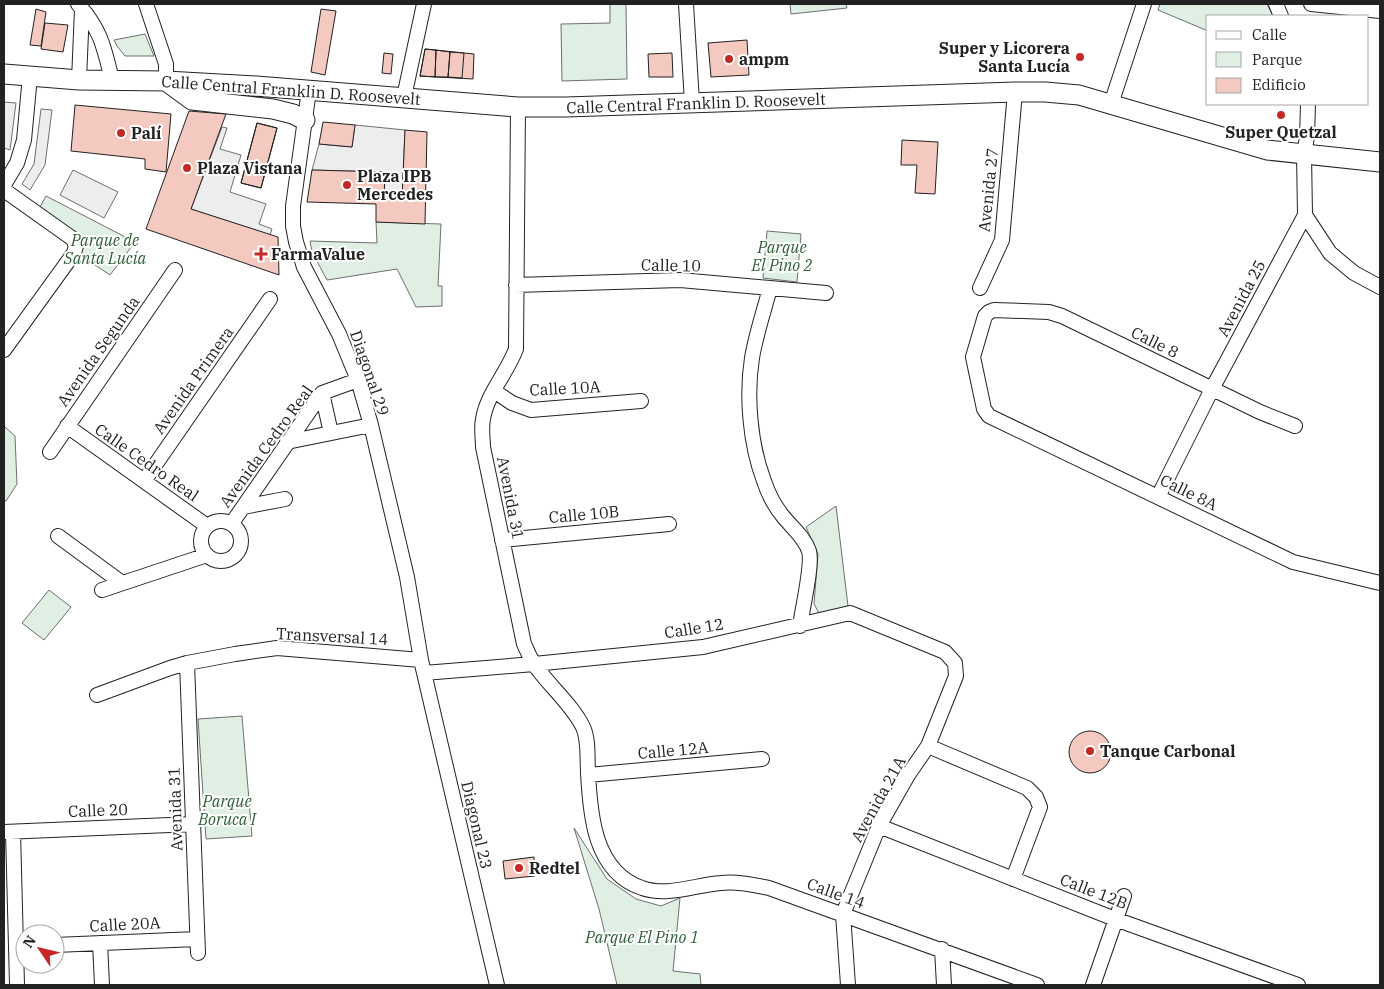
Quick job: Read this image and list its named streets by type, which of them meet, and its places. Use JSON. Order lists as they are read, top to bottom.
{
  "streets": {
    "main road": ["Calle Central Franklin D. Roosevelt"],
    "street": [
      "Avenida 27",
      "Calle 10",
      "Avenida 25",
      "Calle 8",
      "Avenida Segunda",
      "Diagonal 29",
      "Avenida Primera",
      "Calle 10A",
      "Avenida Cedro Real",
      "Calle Cedro Real",
      "Calle 8A",
      "Avenida 31",
      "Calle 10B",
      "Calle 12",
      "Transversal 14",
      "Calle 12A",
      "Avenida 21A",
      "Calle 20",
      "Diagonal 23",
      "Calle 12B",
      "Calle 14",
      "Calle 20A"
    ]
  },
  "crossings": [
    ["Calle Central Franklin D. Roosevelt", "Avenida 27"],
    ["Calle Central Franklin D. Roosevelt", "Avenida 25"],
    ["Calle Central Franklin D. Roosevelt", "Diagonal 29"],
    ["Calle Central Franklin D. Roosevelt", "Avenida 31"],
    ["Calle 10", "Avenida 31"],
    ["Avenida 25", "Calle 8"],
    ["Avenida 25", "Calle 8A"],
    ["Calle 8", "Calle 8A"],
    ["Avenida Segunda", "Calle Cedro Real"],
    ["Diagonal 29", "Avenida Cedro Real"],
    ["Diagonal 29", "Calle 12"],
    ["Diagonal 29", "Transversal 14"],
    ["Diagonal 29", "Diagonal 23"],
    ["Avenida Primera", "Calle Cedro Real"],
    ["Calle 10A", "Avenida 31"],
    ["Avenida Cedro Real", "Calle Cedro Real"],
    ["Avenida 31", "Calle 10B"],
    ["Avenida 31", "Calle 12"],
    ["Avenida 31", "Transversal 14"],
    ["Avenida 31", "Calle 12A"],
    ["Avenida 31", "Calle 20"],
    ["Avenida 31", "Calle 14"],
    ["Avenida 31", "Calle 20A"],
    ["Calle 12", "Transversal 14"],
    ["Calle 12", "Avenida 21A"],
    ["Calle 12", "Diagonal 23"],
    ["Transversal 14", "Diagonal 23"],
    ["Avenida 21A", "Calle 12B"],
    ["Avenida 21A", "Calle 14"]
  ],
  "parks": [
    "Parque de Santa Lucía",
    "Parque El Pino 2",
    "Parque Boruca I",
    "Parque El Pino 1"
  ],
  "places": {
    "other": [
      "Super y Licorera Santa Lucía",
      "ampm",
      "Super Quetzal",
      "Palí",
      "Plaza Vistana",
      "Plaza IPB Mercedes",
      "Tanque Carbonal",
      "Redtel"
    ],
    "health": ["FarmaValue"]
  },
  "legend": ["Calle", "Parque", "Edificio"],
  "north": "top left"
}
